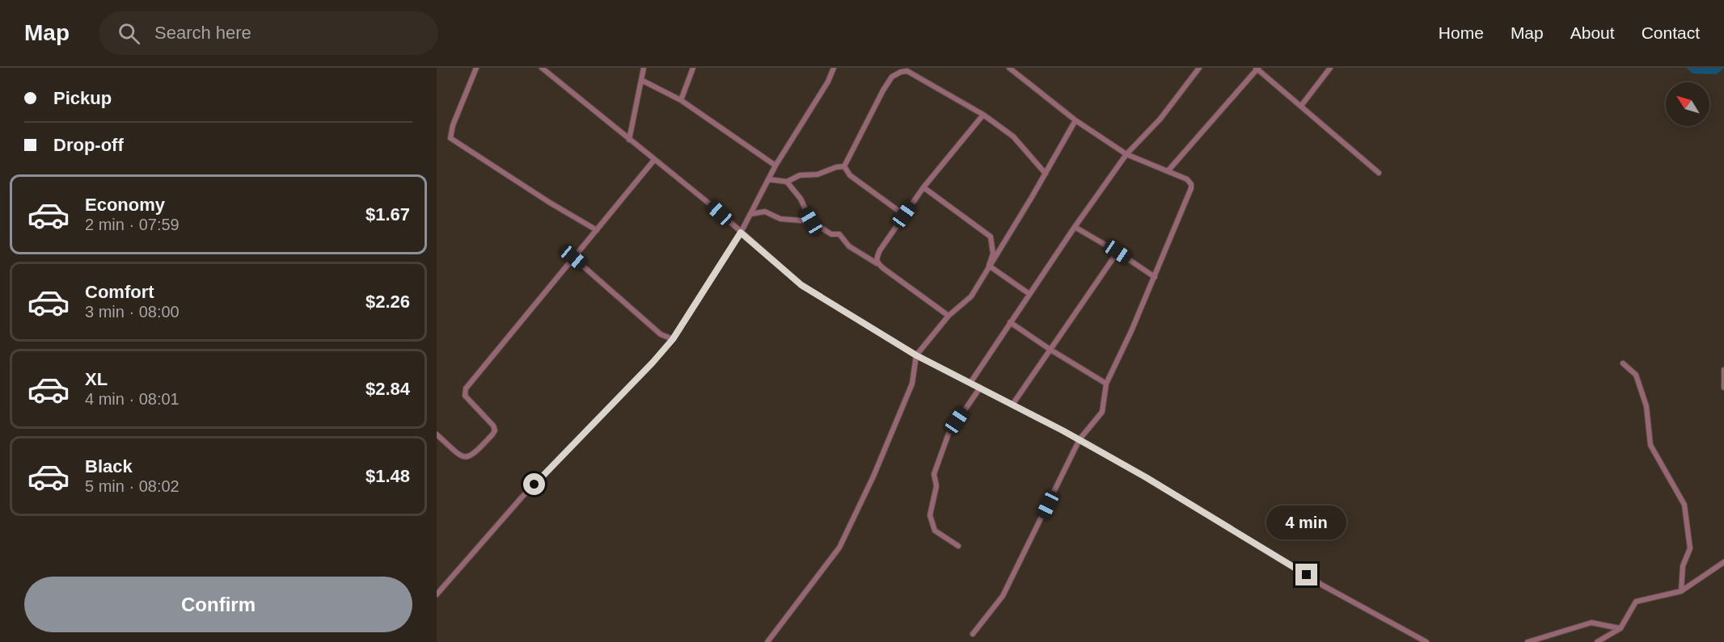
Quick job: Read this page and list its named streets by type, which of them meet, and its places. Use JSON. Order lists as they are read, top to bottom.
{
  "north": "top left",
  "page": {
    "header": "Map",
    "search": "Search here",
    "nav": [
      "Home",
      "Map",
      "About",
      "Contact"
    ],
    "banner": ["Pickup", "Drop-off"],
    "list": [
      {
        "name": "Economy",
        "note": "2 min · 07:59",
        "value": "$1.67"
      },
      {
        "name": "Comfort",
        "note": "3 min · 08:00",
        "value": "$2.26"
      },
      {
        "name": "XL",
        "note": "4 min · 08:01",
        "value": "$2.84"
      },
      {
        "name": "Black",
        "note": "5 min · 08:02",
        "value": "$1.48"
      }
    ],
    "bubble": "4 min",
    "buttons": "Confirm"
  }
}
